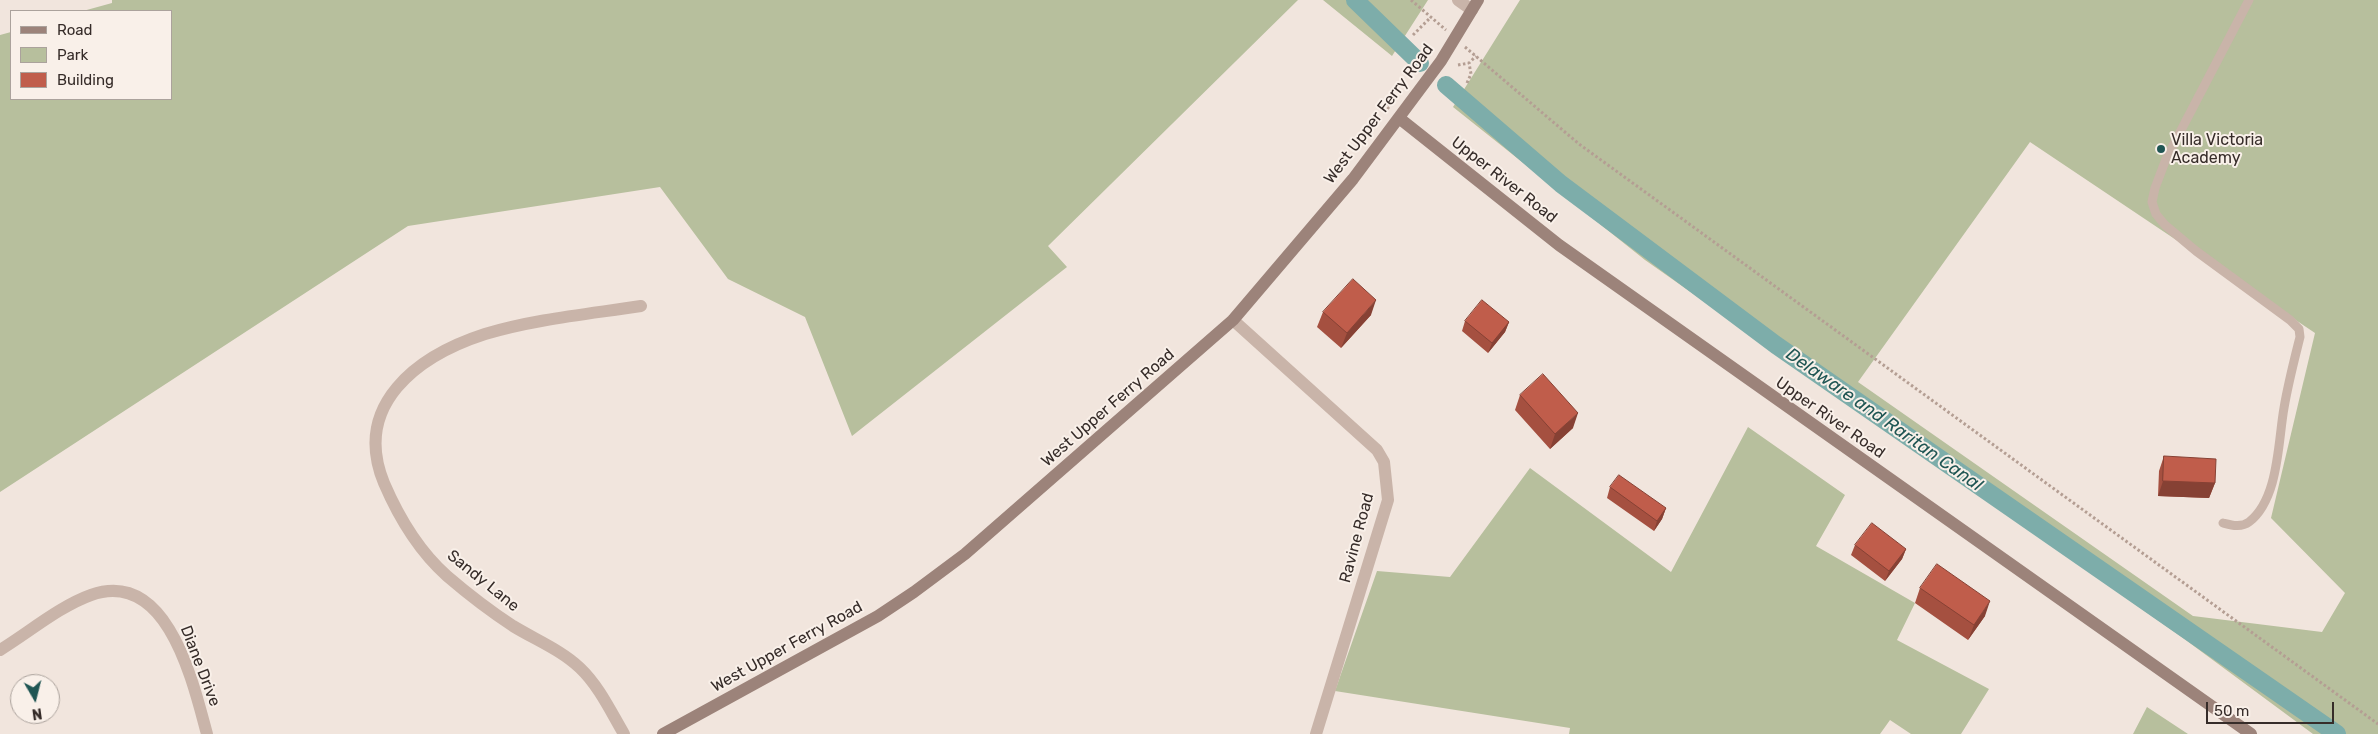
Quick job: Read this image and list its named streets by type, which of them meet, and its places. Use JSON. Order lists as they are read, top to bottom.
{
  "streets": {
    "main road": ["West Upper Ferry Road", "Upper River Road"],
    "street": ["Ravine Road", "Sandy Lane", "Diane Drive"]
  },
  "crossings": [
    ["West Upper Ferry Road", "Upper River Road"],
    ["West Upper Ferry Road", "Ravine Road"]
  ],
  "water": ["Delaware and Raritan Canal"],
  "places": ["Villa Victoria Academy"],
  "legend": ["Road", "Park", "Building"],
  "scale_bar": "50 m",
  "north": "bottom"
}
